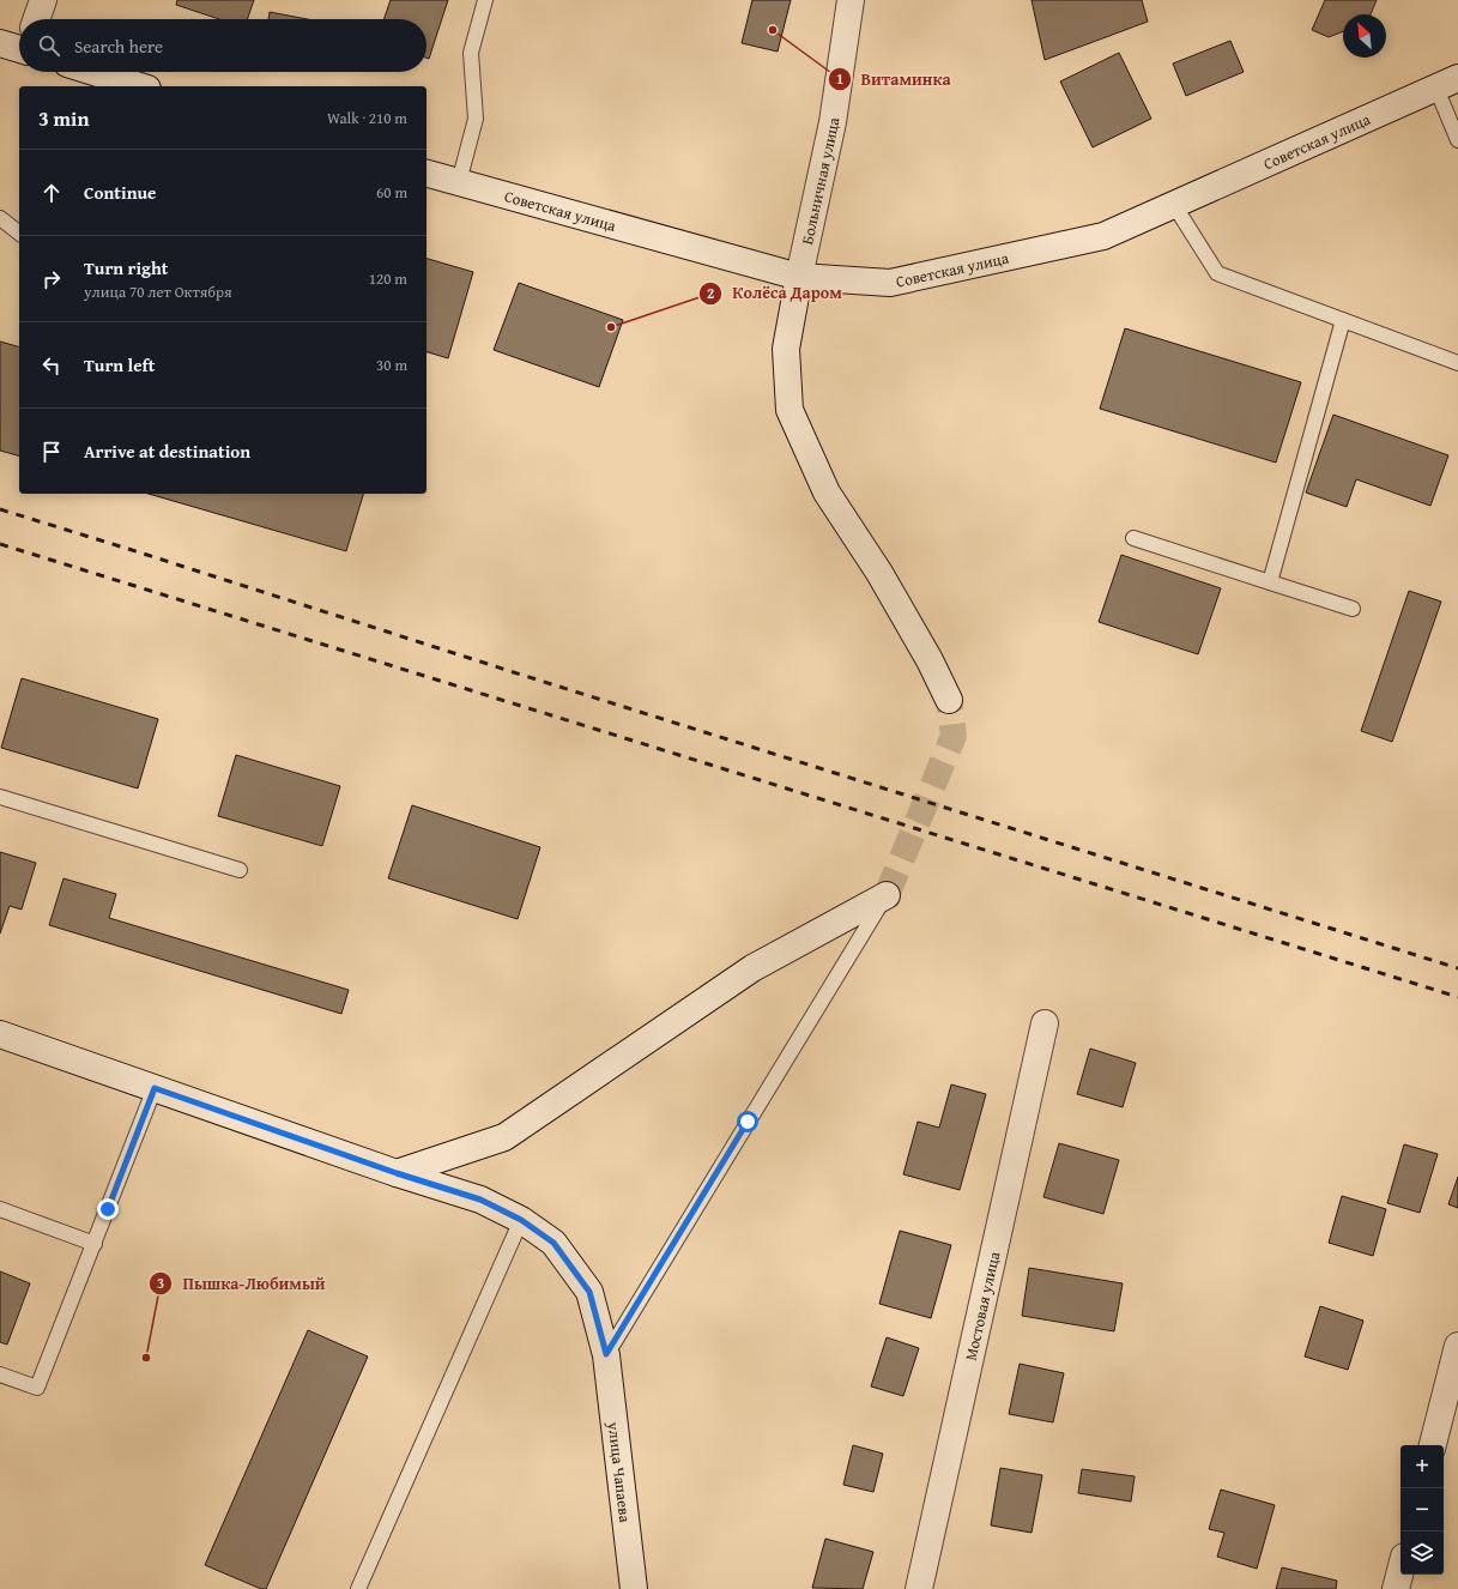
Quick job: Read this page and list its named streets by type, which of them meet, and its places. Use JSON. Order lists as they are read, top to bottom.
{
  "streets": {
    "main road": [
      "Советская улица",
      "Больничная улица",
      "Мостовая улица",
      "улица Чапаева"
    ]
  },
  "crossings": [
    ["Советская улица", "Больничная улица"]
  ],
  "places": ["Витаминка", "Колёса Даром", "Пышка-Любимый"],
  "north": "top left",
  "page": {
    "search": "Search here",
    "heading": ["3 min", "Walk · 210 m"],
    "list": [
      ["Continue", "60 m"],
      ["Turn right", "улица 70 лет Октября", "120 m"],
      ["Turn left", "30 m"],
      "Arrive at destination"
    ],
    "map_buttons": ["+", "−"]
  }
}
